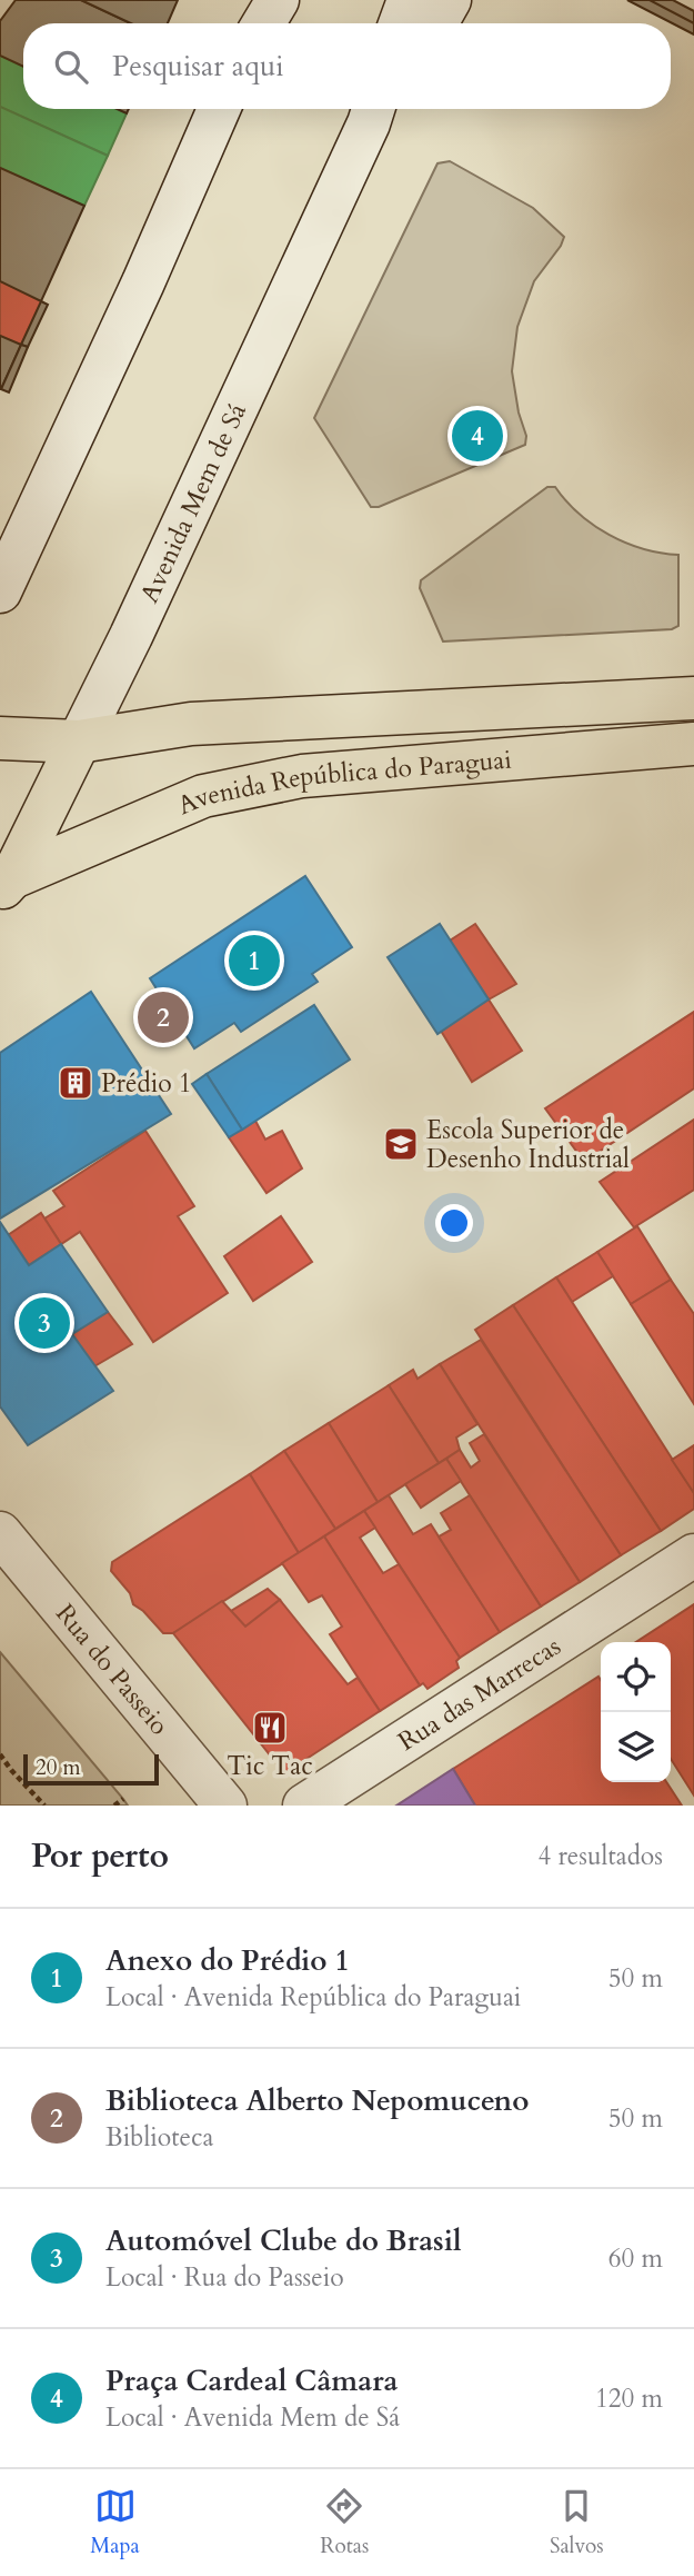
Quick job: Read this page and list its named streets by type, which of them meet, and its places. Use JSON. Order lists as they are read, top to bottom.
{
  "streets": {
    "main road": [
      "Avenida Mem de Sá",
      "Avenida República do Paraguai",
      "Rua do Passeio",
      "Rua das Marrecas"
    ]
  },
  "crossings": [
    ["Avenida Mem de Sá", "Avenida República do Paraguai"]
  ],
  "places": {
    "building": ["Prédio 1"],
    "school or university": ["Escola Superior de Desenho Industrial"],
    "restaurant": ["Tic Tac"]
  },
  "scale_bar": "20 m",
  "page": {
    "search": "Pesquisar aqui",
    "pins": [
      "4",
      "1",
      "2",
      "3"
    ],
    "scale": "20 m",
    "heading": ["Por perto", "4 resultados"],
    "list": [
      {
        "mark": "1",
        "name": "Anexo do Prédio 1",
        "note": "Local · Avenida República do Paraguai",
        "value": "50 m"
      },
      {
        "mark": "2",
        "name": "Biblioteca Alberto Nepomuceno",
        "note": "Biblioteca",
        "value": "50 m"
      },
      {
        "mark": "3",
        "name": "Automóvel Clube do Brasil",
        "note": "Local · Rua do Passeio",
        "value": "60 m"
      },
      {
        "mark": "4",
        "name": "Praça Cardeal Câmara",
        "note": "Local · Avenida Mem de Sá",
        "value": "120 m"
      }
    ],
    "nav": ["Mapa", "Rotas", "Salvos"]
  }
}
